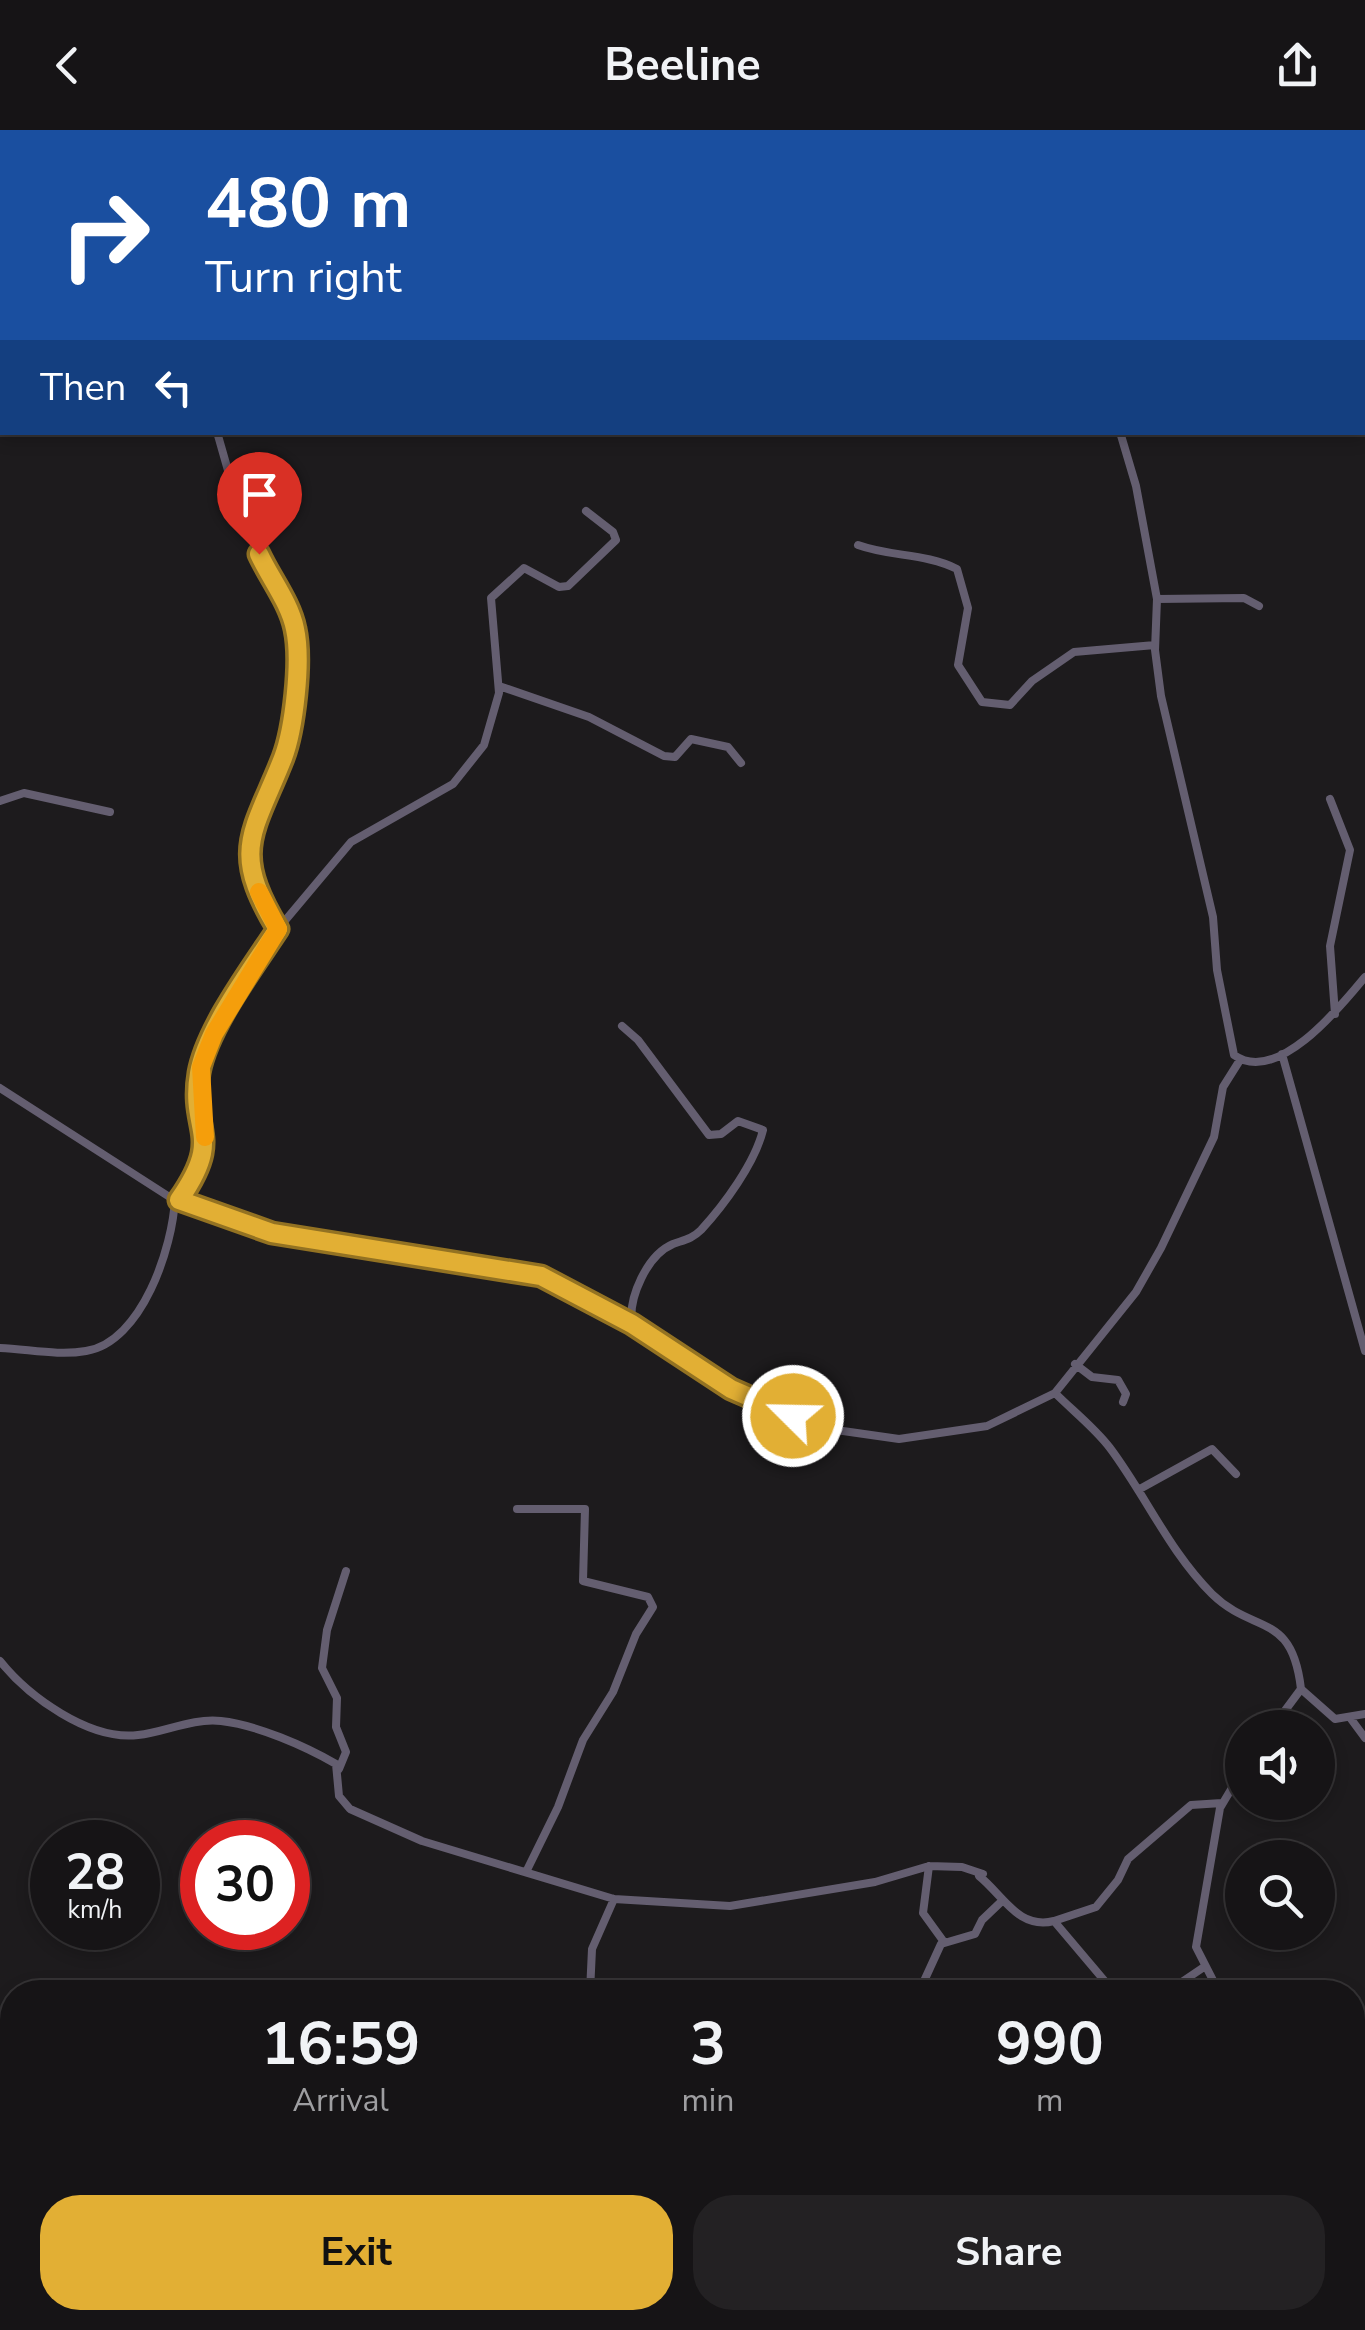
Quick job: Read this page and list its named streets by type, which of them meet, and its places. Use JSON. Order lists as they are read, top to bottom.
{
  "page": {
    "header": "Beeline",
    "turn": ["480 m", "Turn right"],
    "then": "Then",
    "speed": "28 km/h",
    "limit": "30",
    "eta": [
      "16:59",
      "Arrival",
      "3",
      "min",
      "990",
      "m"
    ],
    "buttons": ["Exit", "Share"]
  }
}
